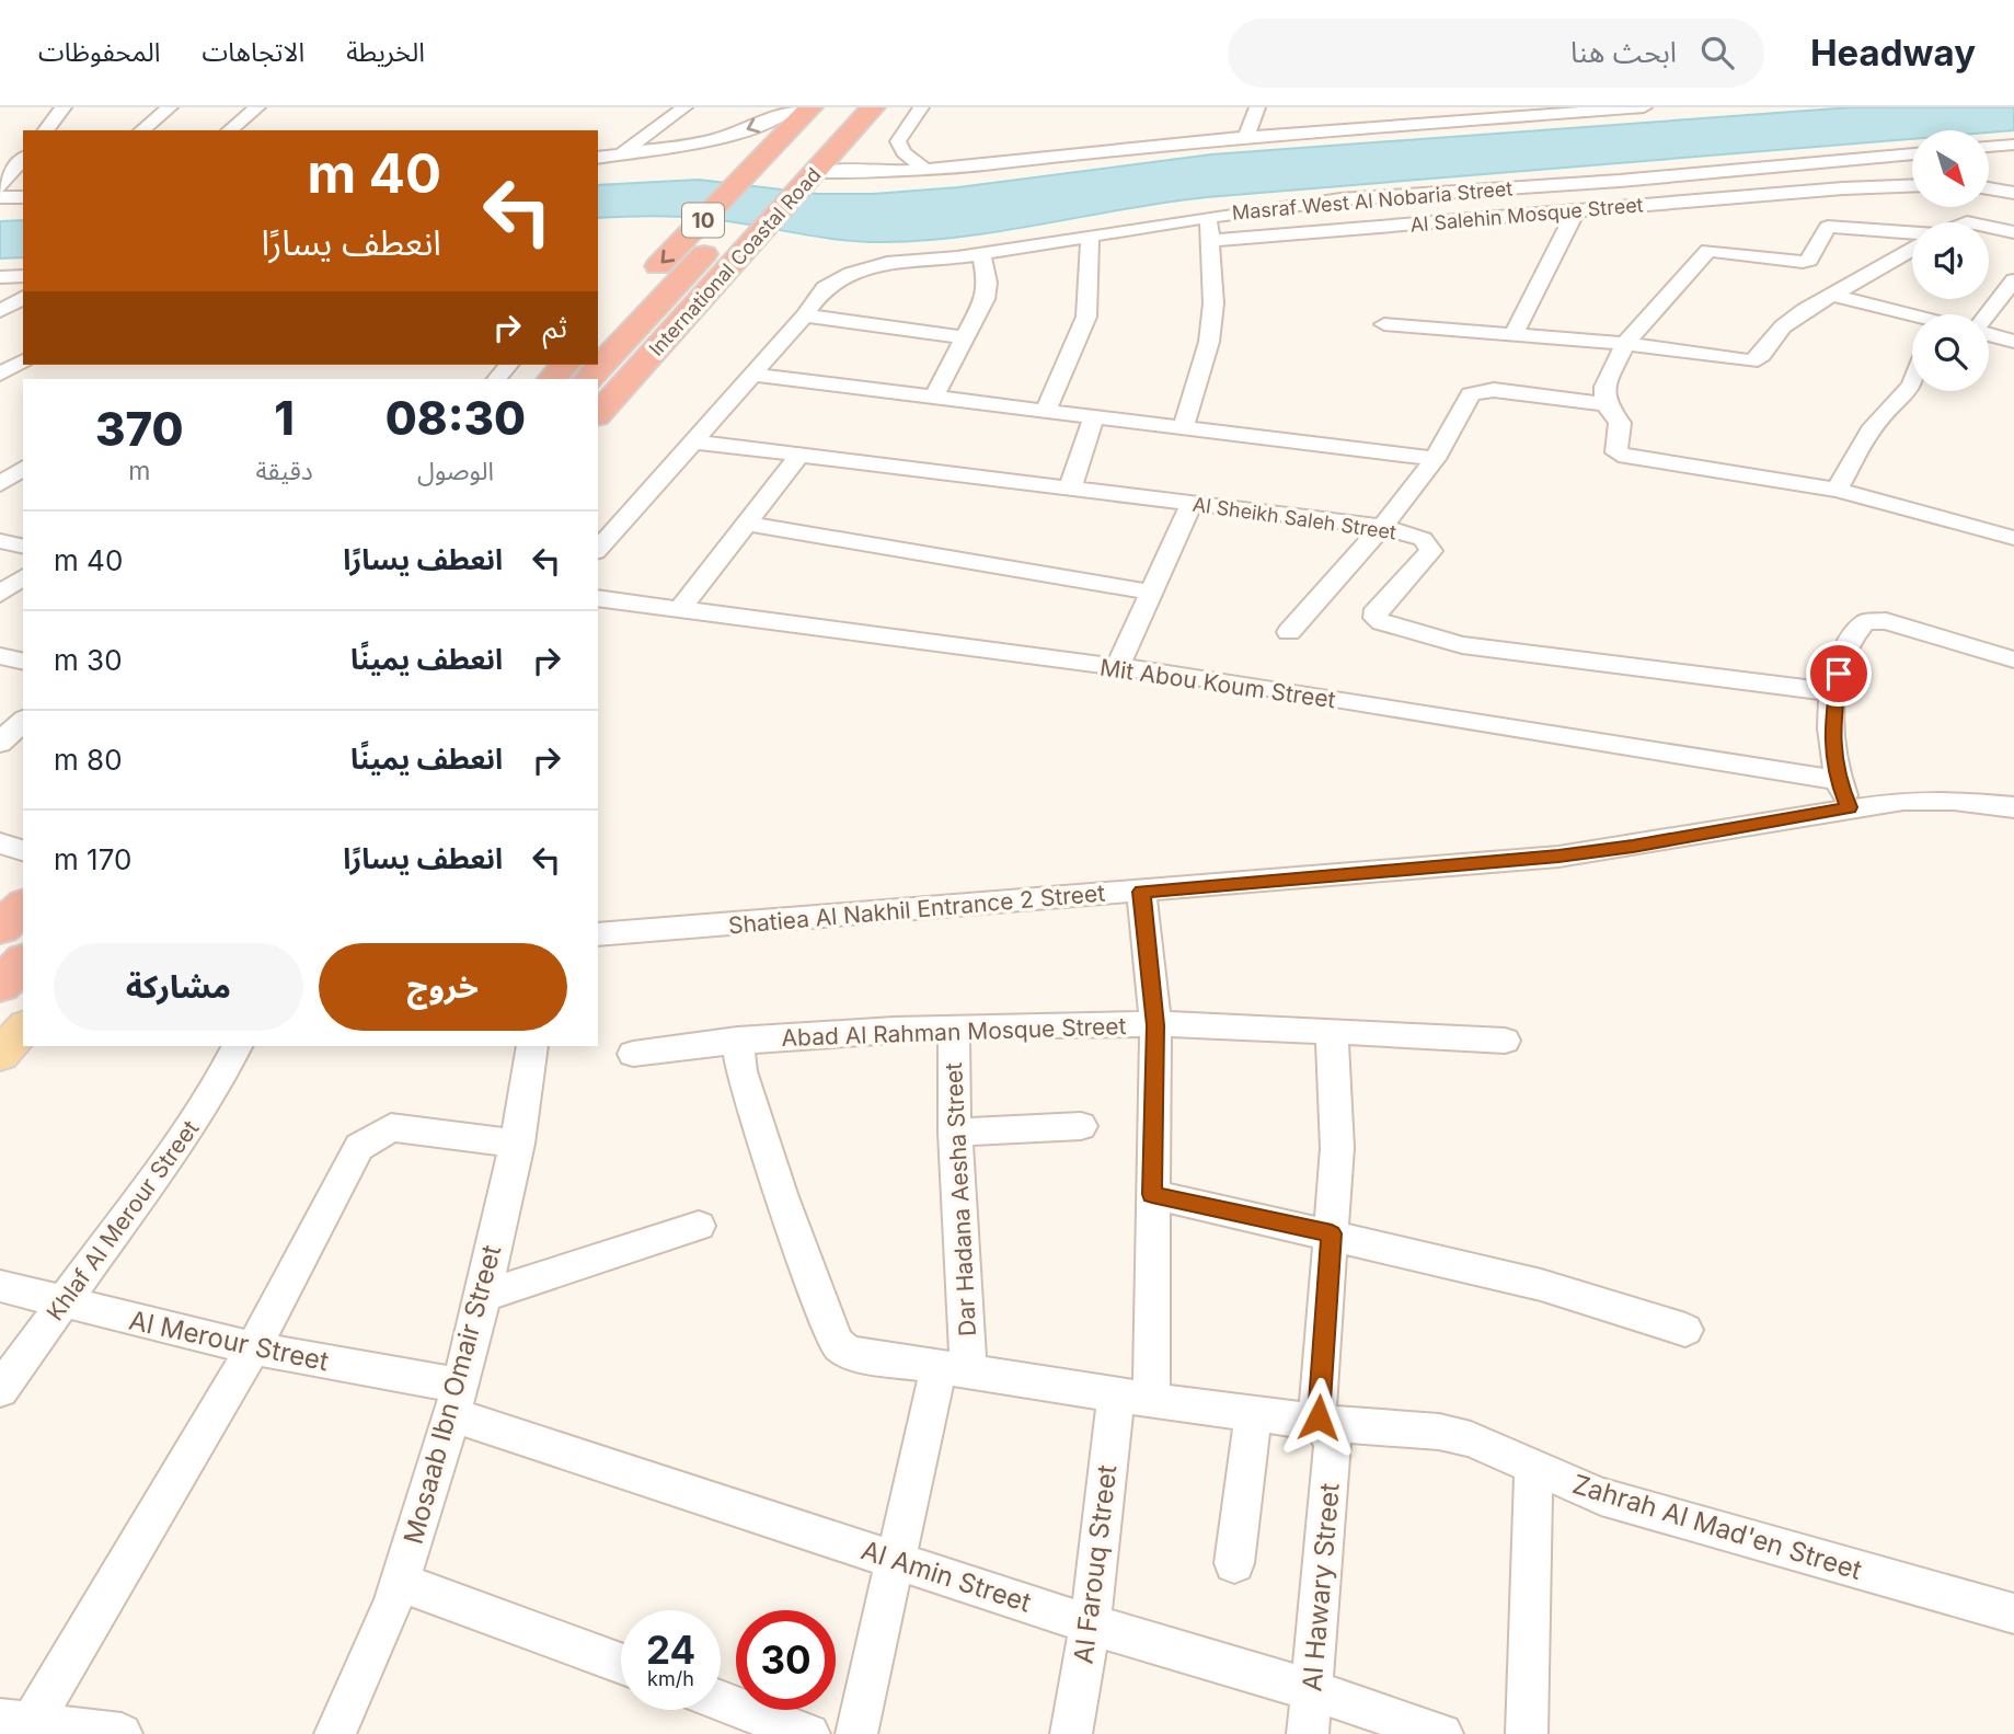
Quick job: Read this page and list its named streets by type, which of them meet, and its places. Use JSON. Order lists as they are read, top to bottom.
{
  "streets": {
    "highway": ["10", "International Coastal Road"],
    "street": [
      "Masraf West Al Nobaria Street",
      "Al Salehin Mosque Street",
      "Al Sheikh Saleh Street",
      "Mit Abou Koum Street",
      "Shatiea Al Nakhil Entrance 2 Street",
      "Abad Al Rahman Mosque Street",
      "Dar Hadana Aesha Street",
      "Khlaf Al Merour Street",
      "Al Merour Street",
      "Mosaab Ibn Omair Street",
      "Zahrah Al Mad'en Street",
      "Al Farouq Street",
      "Al Amin Street",
      "Al Hawary Street"
    ]
  },
  "crossings": [
    ["Shatiea Al Nakhil Entrance 2 Street", "Al Farouq Street"],
    ["Abad Al Rahman Mosque Street", "Dar Hadana Aesha Street"],
    ["Abad Al Rahman Mosque Street", "Zahrah Al Mad'en Street"],
    ["Abad Al Rahman Mosque Street", "Al Farouq Street"],
    ["Abad Al Rahman Mosque Street", "Al Hawary Street"],
    ["Dar Hadana Aesha Street", "Zahrah Al Mad'en Street"],
    ["Dar Hadana Aesha Street", "Al Amin Street"],
    ["Khlaf Al Merour Street", "Al Merour Street"],
    ["Al Merour Street", "Mosaab Ibn Omair Street"],
    ["Al Merour Street", "Al Amin Street"],
    ["Mosaab Ibn Omair Street", "Al Amin Street"],
    ["Zahrah Al Mad'en Street", "Al Farouq Street"],
    ["Zahrah Al Mad'en Street", "Al Hawary Street"],
    ["Al Farouq Street", "Al Amin Street"],
    ["Al Amin Street", "Al Hawary Street"]
  ],
  "north": "bottom right",
  "page": {
    "header": "Headway",
    "search": "ابحث هنا",
    "nav": ["الخريطة", "الاتجاهات", "المحفوظات"],
    "turn": ["40 m", "انعطف يسارًا"],
    "then": "ثم",
    "eta": [
      "08:30",
      "الوصول",
      "1",
      "دقيقة",
      "370",
      "m"
    ],
    "list": [
      {
        "name": "انعطف يسارًا",
        "value": "40 m"
      },
      {
        "name": "انعطف يمينًا",
        "value": "30 m"
      },
      {
        "name": "انعطف يمينًا",
        "value": "80 m"
      },
      {
        "name": "انعطف يسارًا",
        "value": "170 m"
      }
    ],
    "buttons": ["خروج", "مشاركة"],
    "speed": "24 km/h",
    "limit": "30"
  }
}
